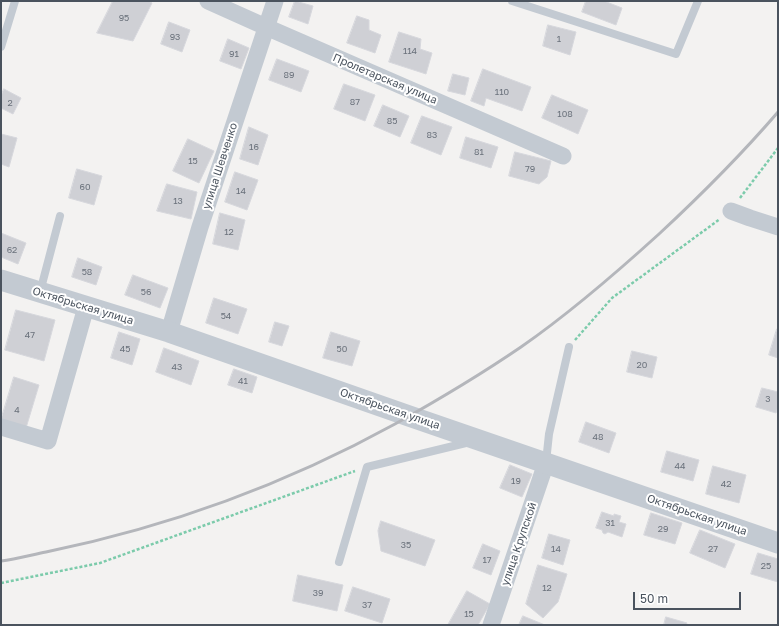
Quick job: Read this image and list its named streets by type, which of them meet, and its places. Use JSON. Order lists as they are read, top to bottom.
{
  "streets": {
    "street": [
      "Пролетарская улица",
      "улица Шевченко",
      "Октябрьская улица",
      "улица Крупской"
    ]
  },
  "crossings": [
    ["Пролетарская улица", "улица Шевченко"],
    ["улица Шевченко", "Октябрьская улица"],
    ["Октябрьская улица", "улица Крупской"]
  ],
  "house_numbers": [
    "95",
    "93",
    "1",
    "114",
    "91",
    "89",
    "110",
    "87",
    "2",
    "108",
    "85",
    "83",
    "16",
    "81",
    "15",
    "79",
    "60",
    "14",
    "13",
    "12",
    "62",
    "58",
    "56",
    "54",
    "47",
    "45",
    "50",
    "20",
    "43",
    "41",
    "3",
    "4",
    "48",
    "44",
    "19",
    "42",
    "31",
    "29",
    "35",
    "14",
    "27",
    "17",
    "25",
    "12",
    "39",
    "37",
    "15"
  ],
  "scale_bar": "50 m"
}
